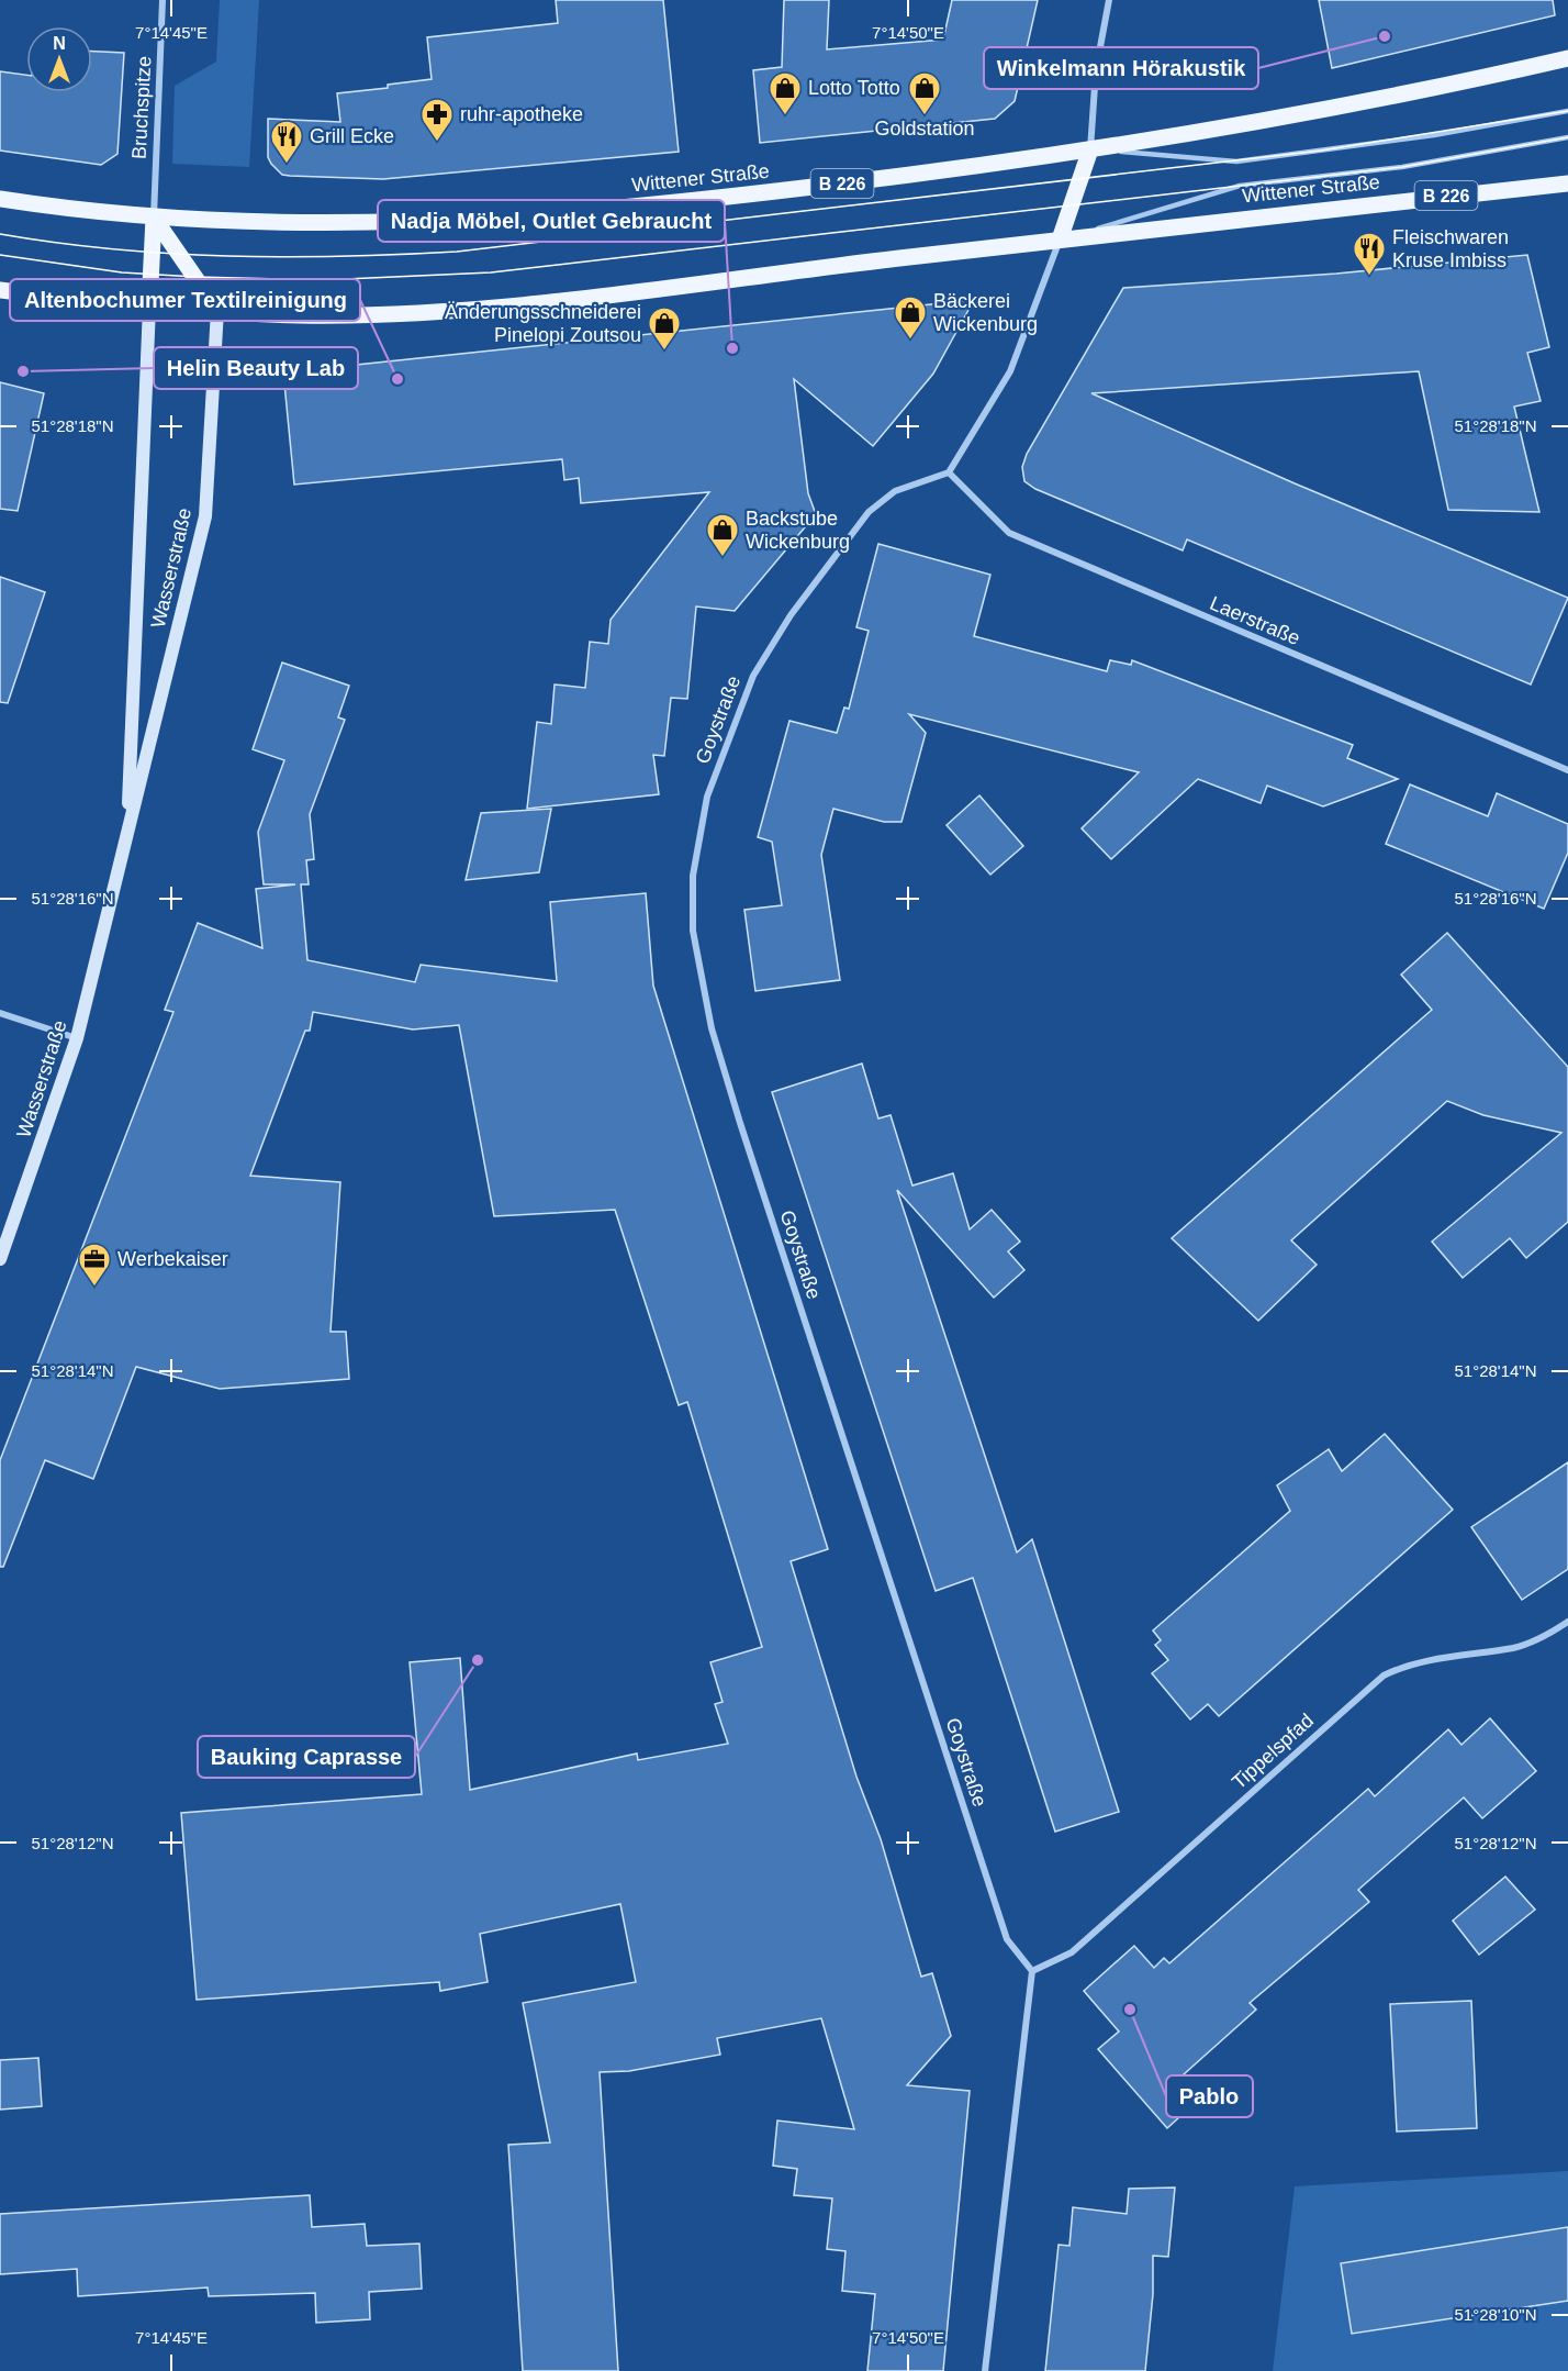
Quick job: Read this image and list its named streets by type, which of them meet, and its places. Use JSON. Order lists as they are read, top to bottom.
{
  "streets": {
    "main road": ["Wittener Straße", "B 226"],
    "street": [
      "Bruchspitze",
      "Wasserstraße",
      "Laerstraße",
      "Goystraße",
      "Tippelspfad"
    ]
  },
  "crossings": [
    ["Bruchspitze", "Wittener Straße"],
    ["Wittener Straße", "Wasserstraße"],
    ["Laerstraße", "Goystraße"],
    ["Goystraße", "Tippelspfad"]
  ],
  "places": {
    "other": [
      "Winkelmann Hörakustik",
      "Nadja Möbel, Outlet Gebraucht",
      "Helin Beauty Lab",
      "Altenbochumer Textilreinigung",
      "Bauking Caprasse",
      "Pablo"
    ],
    "shop": [
      "Lotto Totto",
      "Goldstation",
      "Bäckerei Wickenburg",
      "Änderungsschneiderei Pinelopi Zoutsou",
      "Backstube Wickenburg"
    ],
    "pharmacy": ["ruhr-apotheke"],
    "restaurant": ["Grill Ecke", "Fleischwaren Kruse Imbiss"],
    "office": ["Werbekaiser"]
  },
  "north": "top",
  "coordinates": [
    "7°14'45\"E",
    "7°14'50\"E",
    "51°28'18\"N",
    "51°28'16\"N",
    "51°28'14\"N",
    "51°28'12\"N",
    "51°28'10\"N"
  ]
}
